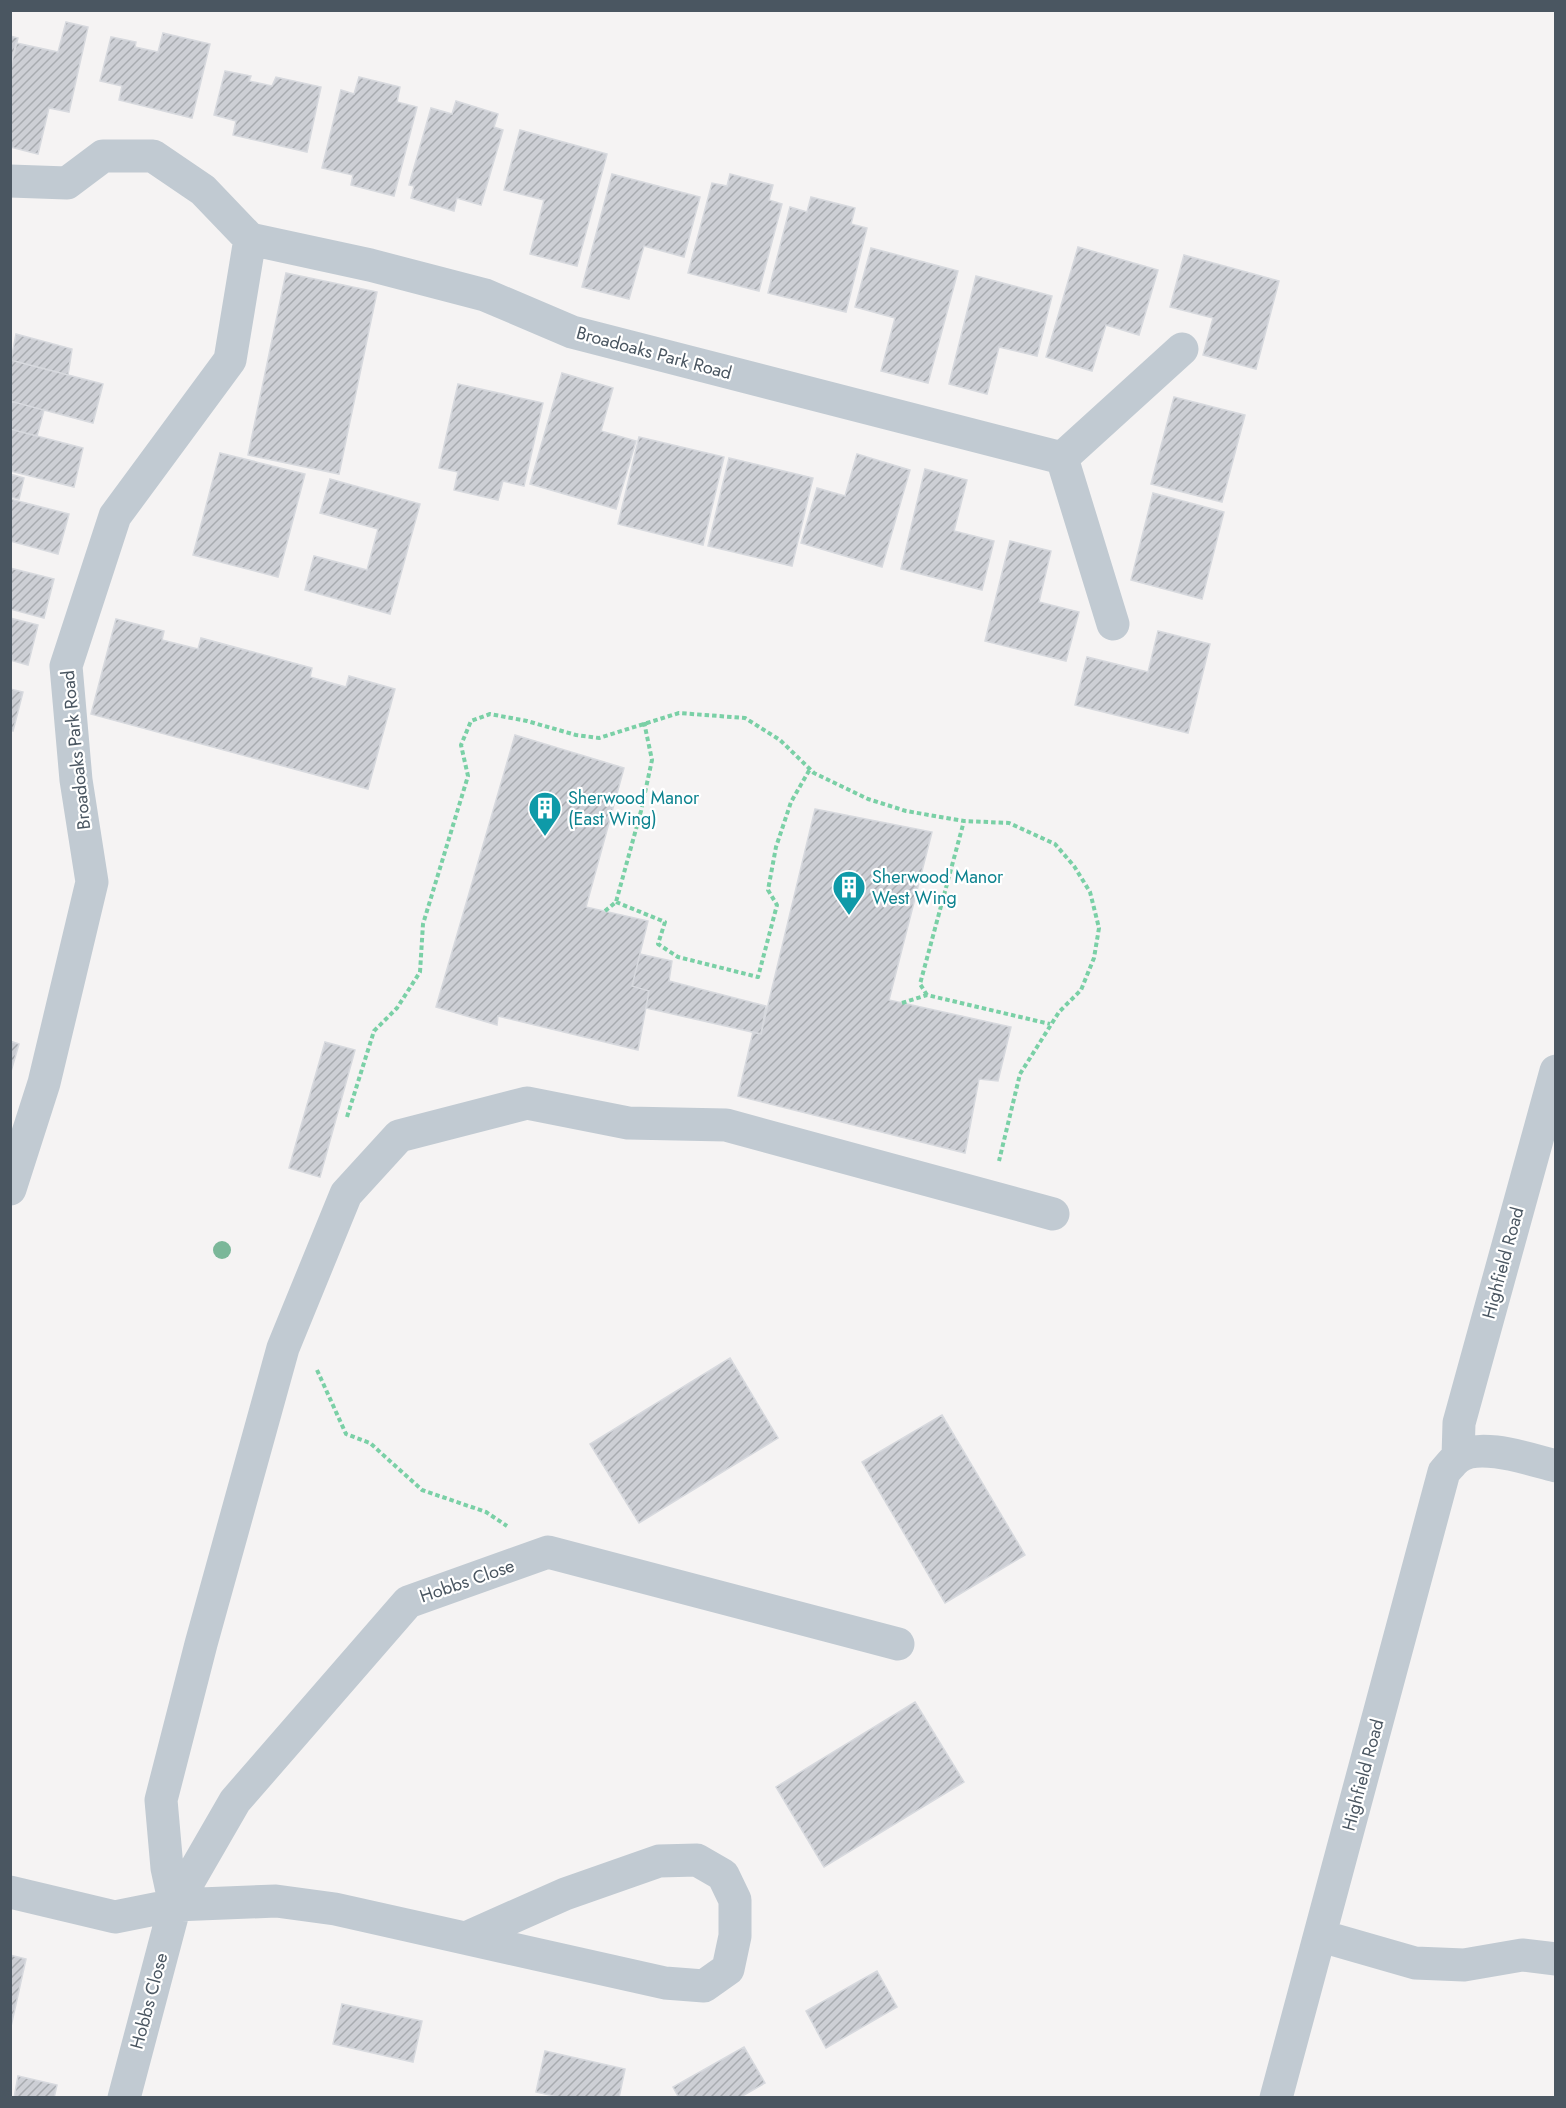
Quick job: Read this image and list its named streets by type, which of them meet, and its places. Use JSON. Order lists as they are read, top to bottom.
{
  "streets": {
    "street": ["Broadoaks Park Road", "Highfield Road", "Hobbs Close"]
  },
  "places": {
    "building": ["Sherwood Manor (East Wing)", "Sherwood Manor West Wing"]
  }
}
